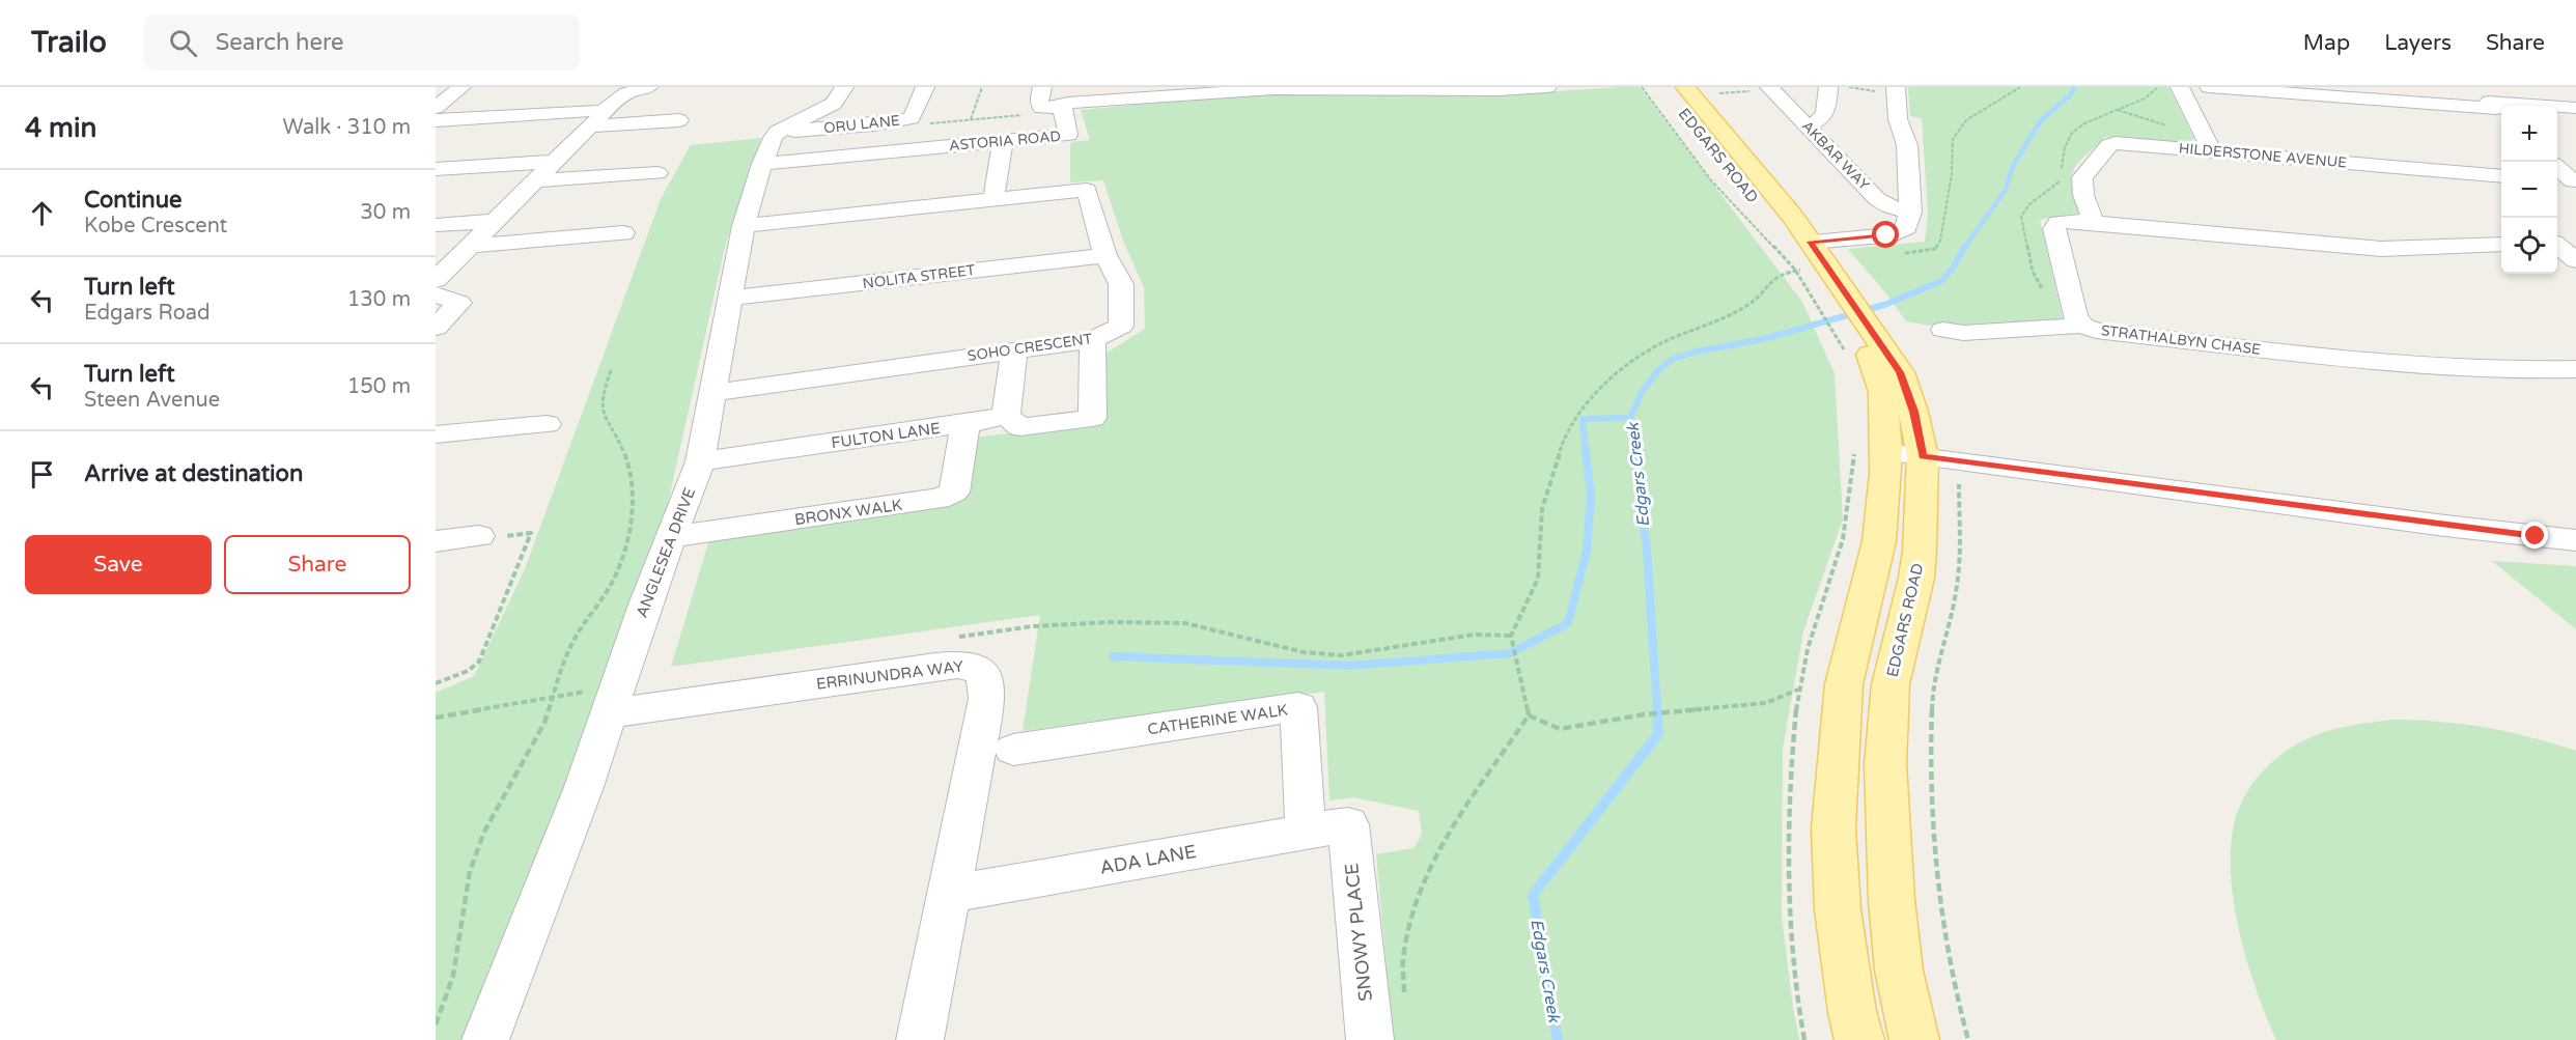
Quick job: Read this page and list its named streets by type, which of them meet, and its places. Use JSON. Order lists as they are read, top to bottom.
{
  "streets": {
    "main road": ["EDGARS ROAD"],
    "street": [
      "ORU LANE",
      "ASTORIA ROAD",
      "AKBAR WAY",
      "HILDERSTONE AVENUE",
      "NOLITA STREET",
      "STRATHALBYN CHASE",
      "SOHO CRESCENT",
      "FULTON LANE",
      "BRONX WALK",
      "ANGLESEA DRIVE",
      "ERRINUNDRA WAY",
      "CATHERINE WALK",
      "ADA LANE",
      "SNOWY PLACE"
    ]
  },
  "crossings": [
    ["ORU LANE", "ANGLESEA DRIVE"],
    ["ASTORIA ROAD", "ANGLESEA DRIVE"],
    ["HILDERSTONE AVENUE", "STRATHALBYN CHASE"],
    ["NOLITA STREET", "SOHO CRESCENT"],
    ["NOLITA STREET", "ANGLESEA DRIVE"],
    ["SOHO CRESCENT", "ANGLESEA DRIVE"],
    ["FULTON LANE", "BRONX WALK"],
    ["FULTON LANE", "ANGLESEA DRIVE"],
    ["BRONX WALK", "ANGLESEA DRIVE"],
    ["ANGLESEA DRIVE", "ERRINUNDRA WAY"],
    ["ERRINUNDRA WAY", "ADA LANE"],
    ["CATHERINE WALK", "ADA LANE"],
    ["ADA LANE", "SNOWY PLACE"]
  ],
  "water": ["Edgars Creek"],
  "page": {
    "header": "Trailo",
    "search": "Search here",
    "nav": ["Map", "Layers", "Share"],
    "heading": ["4 min", "Walk · 310 m"],
    "map_buttons": ["+", "−"],
    "list": [
      ["Continue", "Kobe Crescent", "30 m"],
      ["Turn left", "Edgars Road", "130 m"],
      ["Turn left", "Steen Avenue", "150 m"],
      "Arrive at destination"
    ],
    "buttons": ["Save", "Share"]
  }
}
